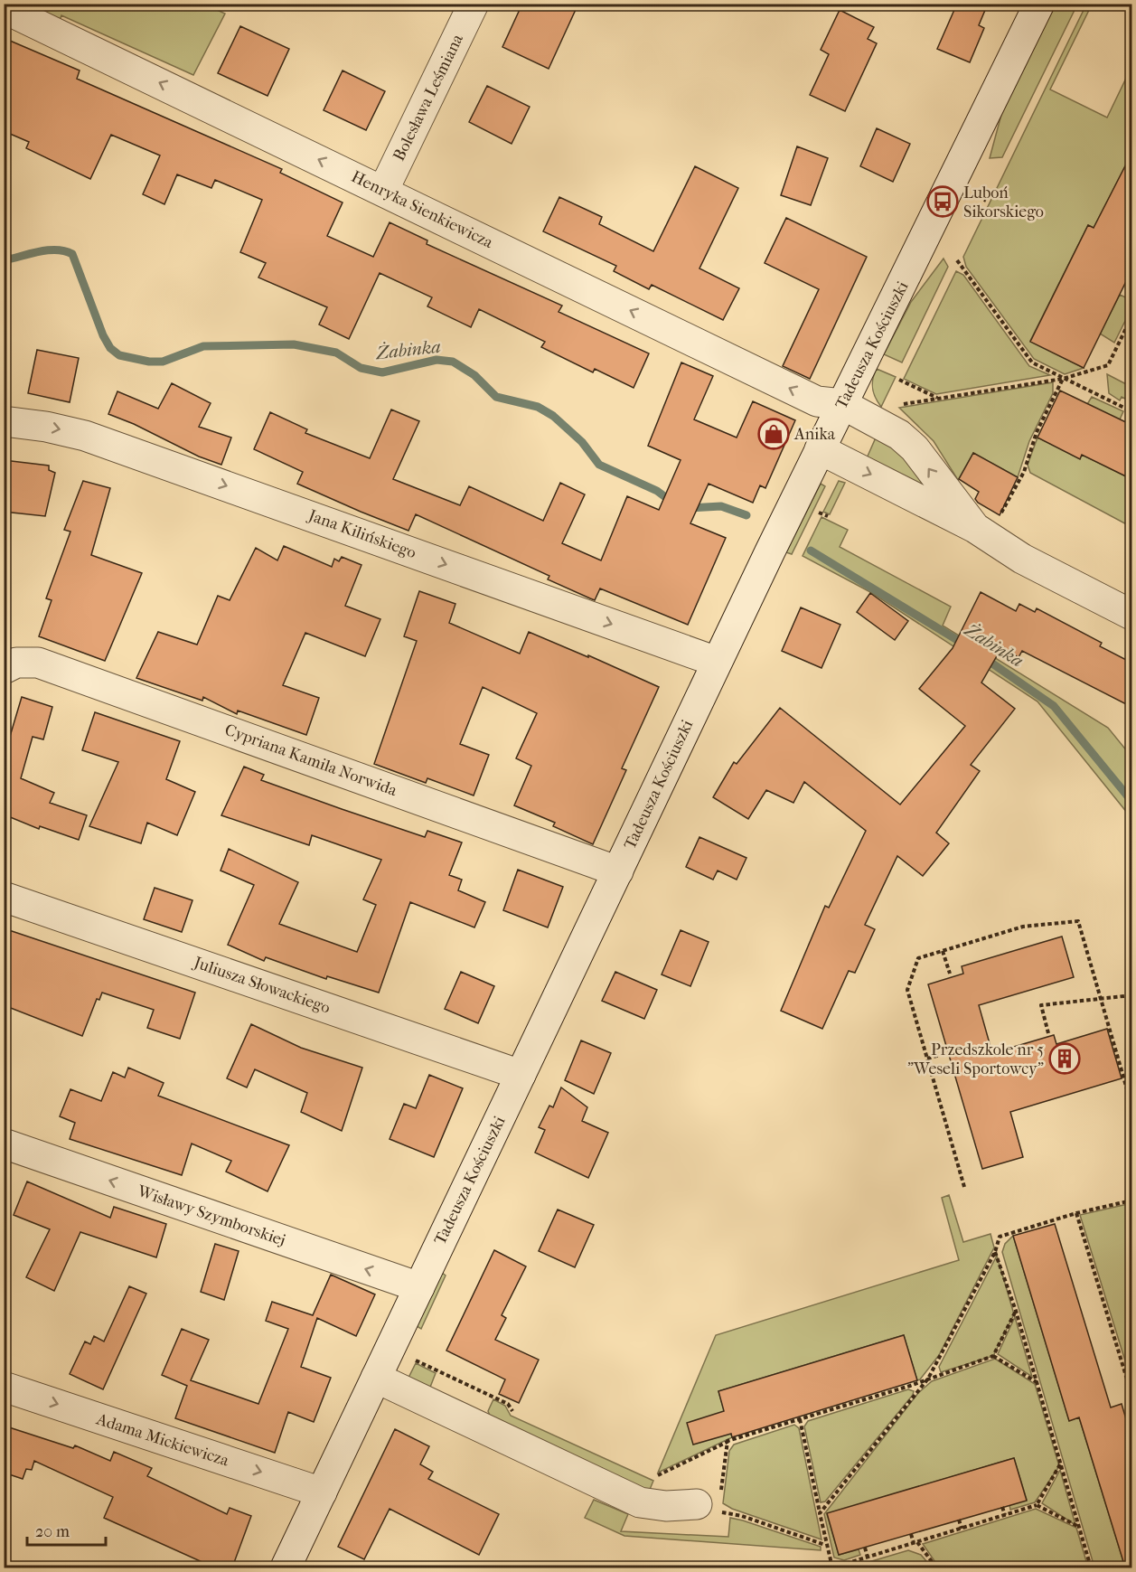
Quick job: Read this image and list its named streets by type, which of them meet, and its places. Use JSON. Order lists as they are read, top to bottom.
{
  "streets": {
    "street": [
      "Bolesława Leśmiana",
      "Henryka Sienkiewicza",
      "Tadeusza Kościuszki",
      "Jana Kilińskiego",
      "Cypriana Kamila Norwida",
      "Juliusza Słowackiego",
      "Wisławy Szymborskiej",
      "Adama Mickiewicza"
    ]
  },
  "crossings": [
    ["Bolesława Leśmiana", "Henryka Sienkiewicza"],
    ["Henryka Sienkiewicza", "Tadeusza Kościuszki"],
    ["Tadeusza Kościuszki", "Jana Kilińskiego"],
    ["Tadeusza Kościuszki", "Cypriana Kamila Norwida"],
    ["Tadeusza Kościuszki", "Juliusza Słowackiego"],
    ["Tadeusza Kościuszki", "Wisławy Szymborskiej"],
    ["Tadeusza Kościuszki", "Adama Mickiewicza"]
  ],
  "one_way": [
    "Henryka Sienkiewicza",
    "Jana Kilińskiego",
    "Wisławy Szymborskiej",
    "Adama Mickiewicza"
  ],
  "water": ["Żabinka"],
  "places": {
    "bus stop": ["Luboń Sikorskiego"],
    "shop": ["Anika"],
    "building": ["Przedszkole nr 5 \"Weseli Sportowcy\""]
  },
  "scale_bar": "20 m"
}
